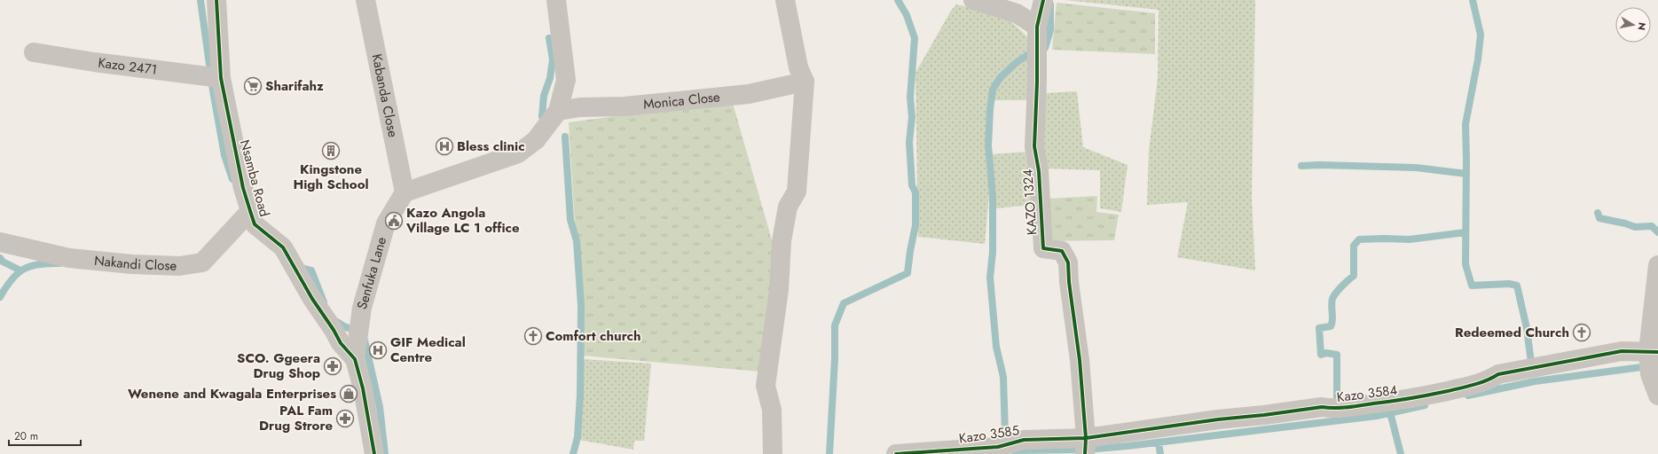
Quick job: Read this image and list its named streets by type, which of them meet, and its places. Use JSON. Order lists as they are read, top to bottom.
{
  "streets": {
    "street": [
      "Kazo 2471",
      "Kabanda Close",
      "Monica Close",
      "Nsamba Road",
      "KAZO 1324",
      "Nakandi Close",
      "Senfuka Lane",
      "Kazo 3584",
      "Kazo 3585"
    ]
  },
  "crossings": [
    ["Kazo 2471", "Nsamba Road"],
    ["Kabanda Close", "Senfuka Lane"],
    ["Nsamba Road", "Nakandi Close"],
    ["Nsamba Road", "Senfuka Lane"],
    ["KAZO 1324", "Kazo 3584"],
    ["KAZO 1324", "Kazo 3585"],
    ["Kazo 3584", "Kazo 3585"]
  ],
  "places": {
    "supermarket": ["Sharifahz"],
    "hospital": ["Bless clinic", "GIF Medical Centre"],
    "building": ["Kingstone High School"],
    "public building": ["Kazo Angola Village LC 1 office"],
    "church": ["Redeemed Church", "Comfort church"],
    "pharmacy": ["SCO. Ggeera Drug Shop", "PAL Fam Drug Strore"],
    "shop": ["Wenene and Kwagala Enterprises"]
  },
  "scale_bar": "20 m",
  "north": "right"
}
